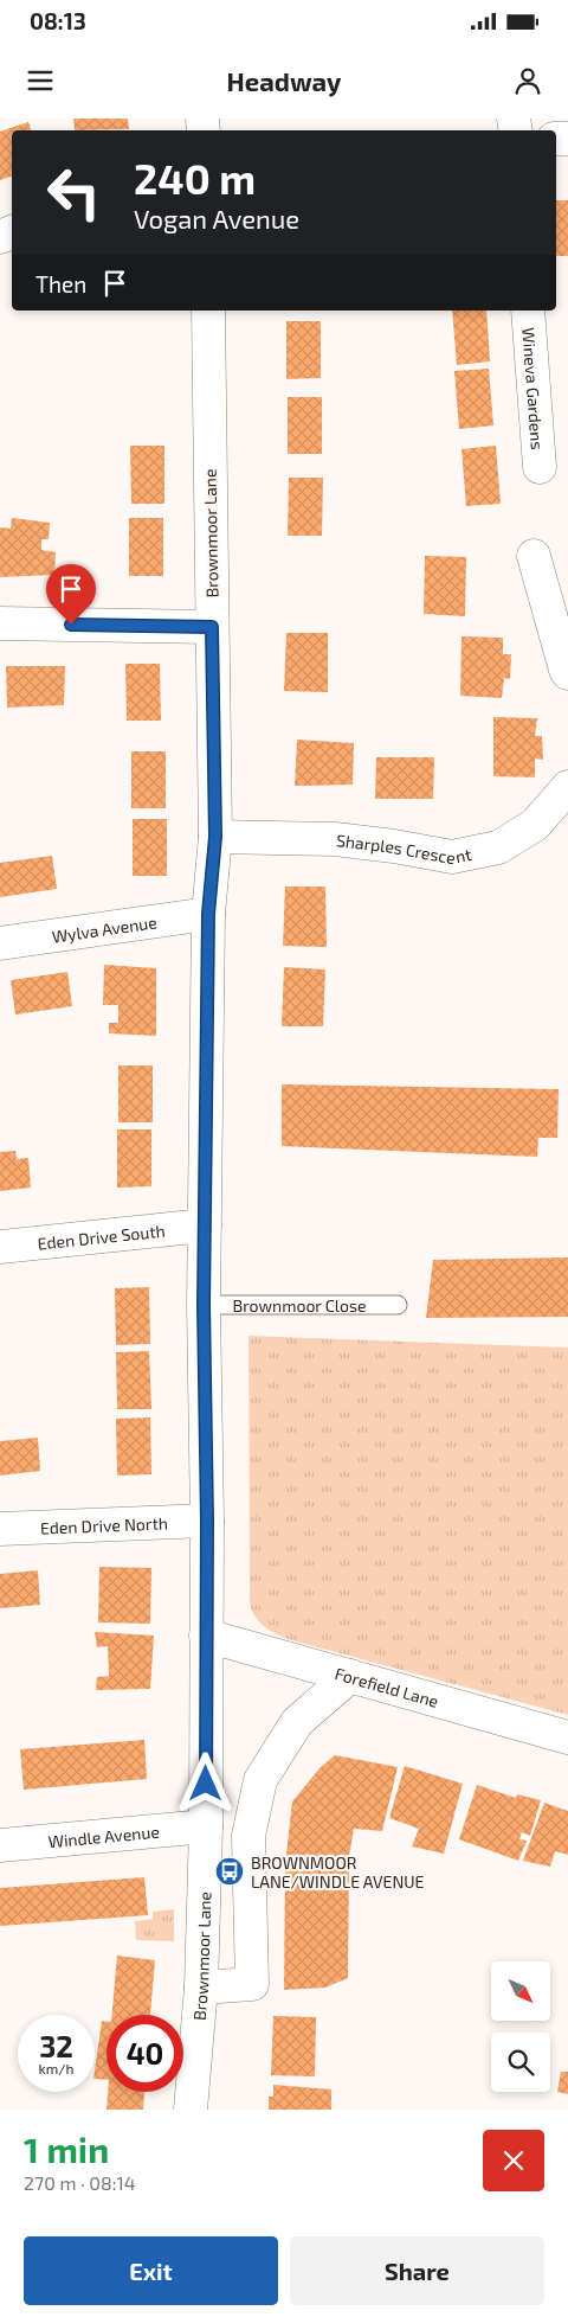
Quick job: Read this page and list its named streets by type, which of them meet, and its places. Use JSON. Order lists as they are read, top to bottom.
{
  "streets": {
    "street": [
      "Wineva Gardens",
      "Brownmoor Lane",
      "Sharples Crescent",
      "Wylva Avenue",
      "Eden Drive South",
      "Eden Drive North",
      "Forefield Lane",
      "Windle Avenue"
    ],
    "lane": ["Brownmoor Close"]
  },
  "crossings": [
    ["Brownmoor Lane", "Sharples Crescent"],
    ["Brownmoor Lane", "Wylva Avenue"],
    ["Brownmoor Lane", "Eden Drive South"],
    ["Brownmoor Lane", "Brownmoor Close"],
    ["Brownmoor Lane", "Eden Drive North"],
    ["Brownmoor Lane", "Forefield Lane"],
    ["Brownmoor Lane", "Windle Avenue"]
  ],
  "places": {
    "bus stop": ["BROWNMOOR LANE/WINDLE AVENUE"]
  },
  "north": "bottom right",
  "page": {
    "status": "08:13",
    "header": "Headway",
    "turn": ["240 m", "Vogan Avenue"],
    "then": "Then",
    "speed": "32 km/h",
    "limit": "40",
    "heading": ["1 min", "270 m · 08:14"],
    "buttons": ["Exit", "Share"]
  }
}
